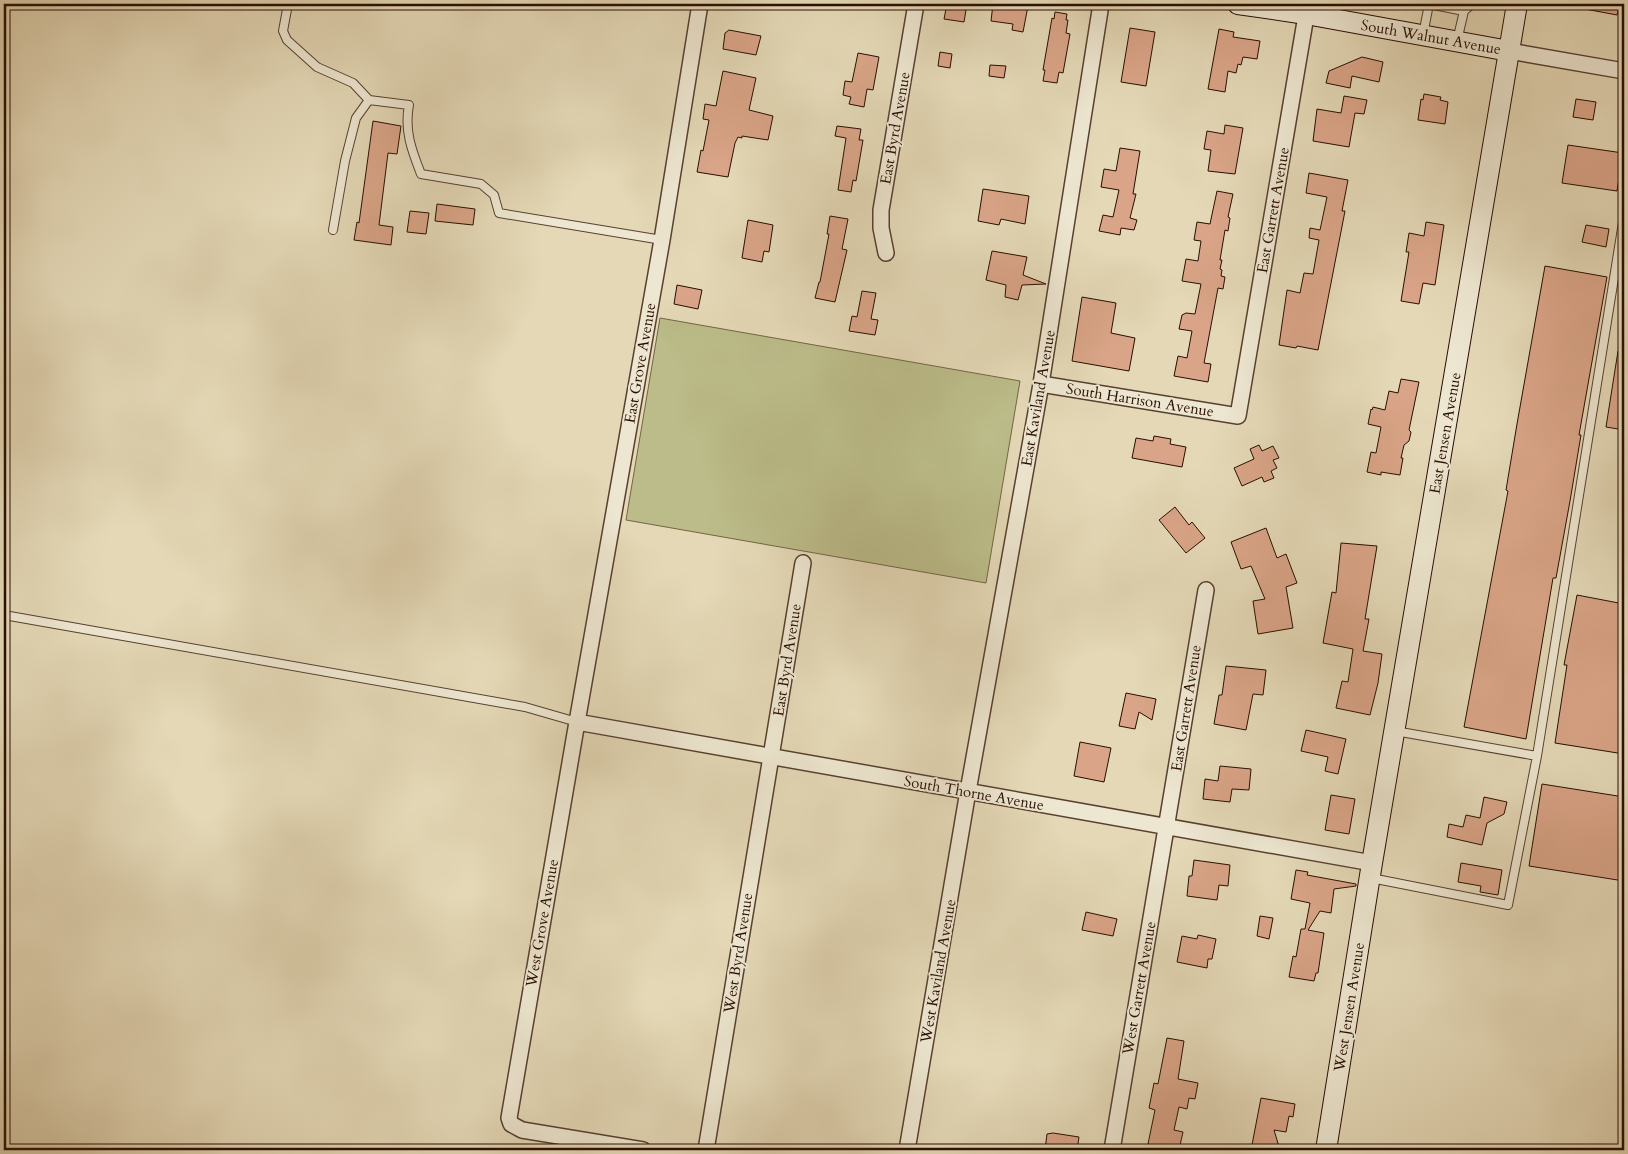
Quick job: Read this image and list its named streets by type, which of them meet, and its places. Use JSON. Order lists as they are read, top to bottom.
{
  "streets": {
    "street": [
      "South Walnut Avenue",
      "East Byrd Avenue",
      "East Garrett Avenue",
      "East Grove Avenue",
      "East Kaviland Avenue",
      "South Harrison Avenue",
      "East Jensen Avenue",
      "South Thorne Avenue",
      "West Grove Avenue",
      "West Byrd Avenue",
      "West Kaviland Avenue",
      "West Garrett Avenue",
      "West Jensen Avenue"
    ]
  },
  "crossings": [
    ["South Walnut Avenue", "East Garrett Avenue"],
    ["South Walnut Avenue", "East Jensen Avenue"],
    ["East Byrd Avenue", "South Thorne Avenue"],
    ["East Byrd Avenue", "West Byrd Avenue"],
    ["East Garrett Avenue", "South Harrison Avenue"],
    ["East Garrett Avenue", "South Thorne Avenue"],
    ["East Garrett Avenue", "West Garrett Avenue"],
    ["East Grove Avenue", "South Thorne Avenue"],
    ["East Grove Avenue", "West Grove Avenue"],
    ["East Kaviland Avenue", "South Harrison Avenue"],
    ["East Kaviland Avenue", "South Thorne Avenue"],
    ["East Kaviland Avenue", "West Kaviland Avenue"],
    ["East Jensen Avenue", "South Thorne Avenue"],
    ["East Jensen Avenue", "West Jensen Avenue"],
    ["South Thorne Avenue", "West Grove Avenue"],
    ["South Thorne Avenue", "West Byrd Avenue"],
    ["South Thorne Avenue", "West Kaviland Avenue"],
    ["South Thorne Avenue", "West Garrett Avenue"],
    ["South Thorne Avenue", "West Jensen Avenue"]
  ]
}
